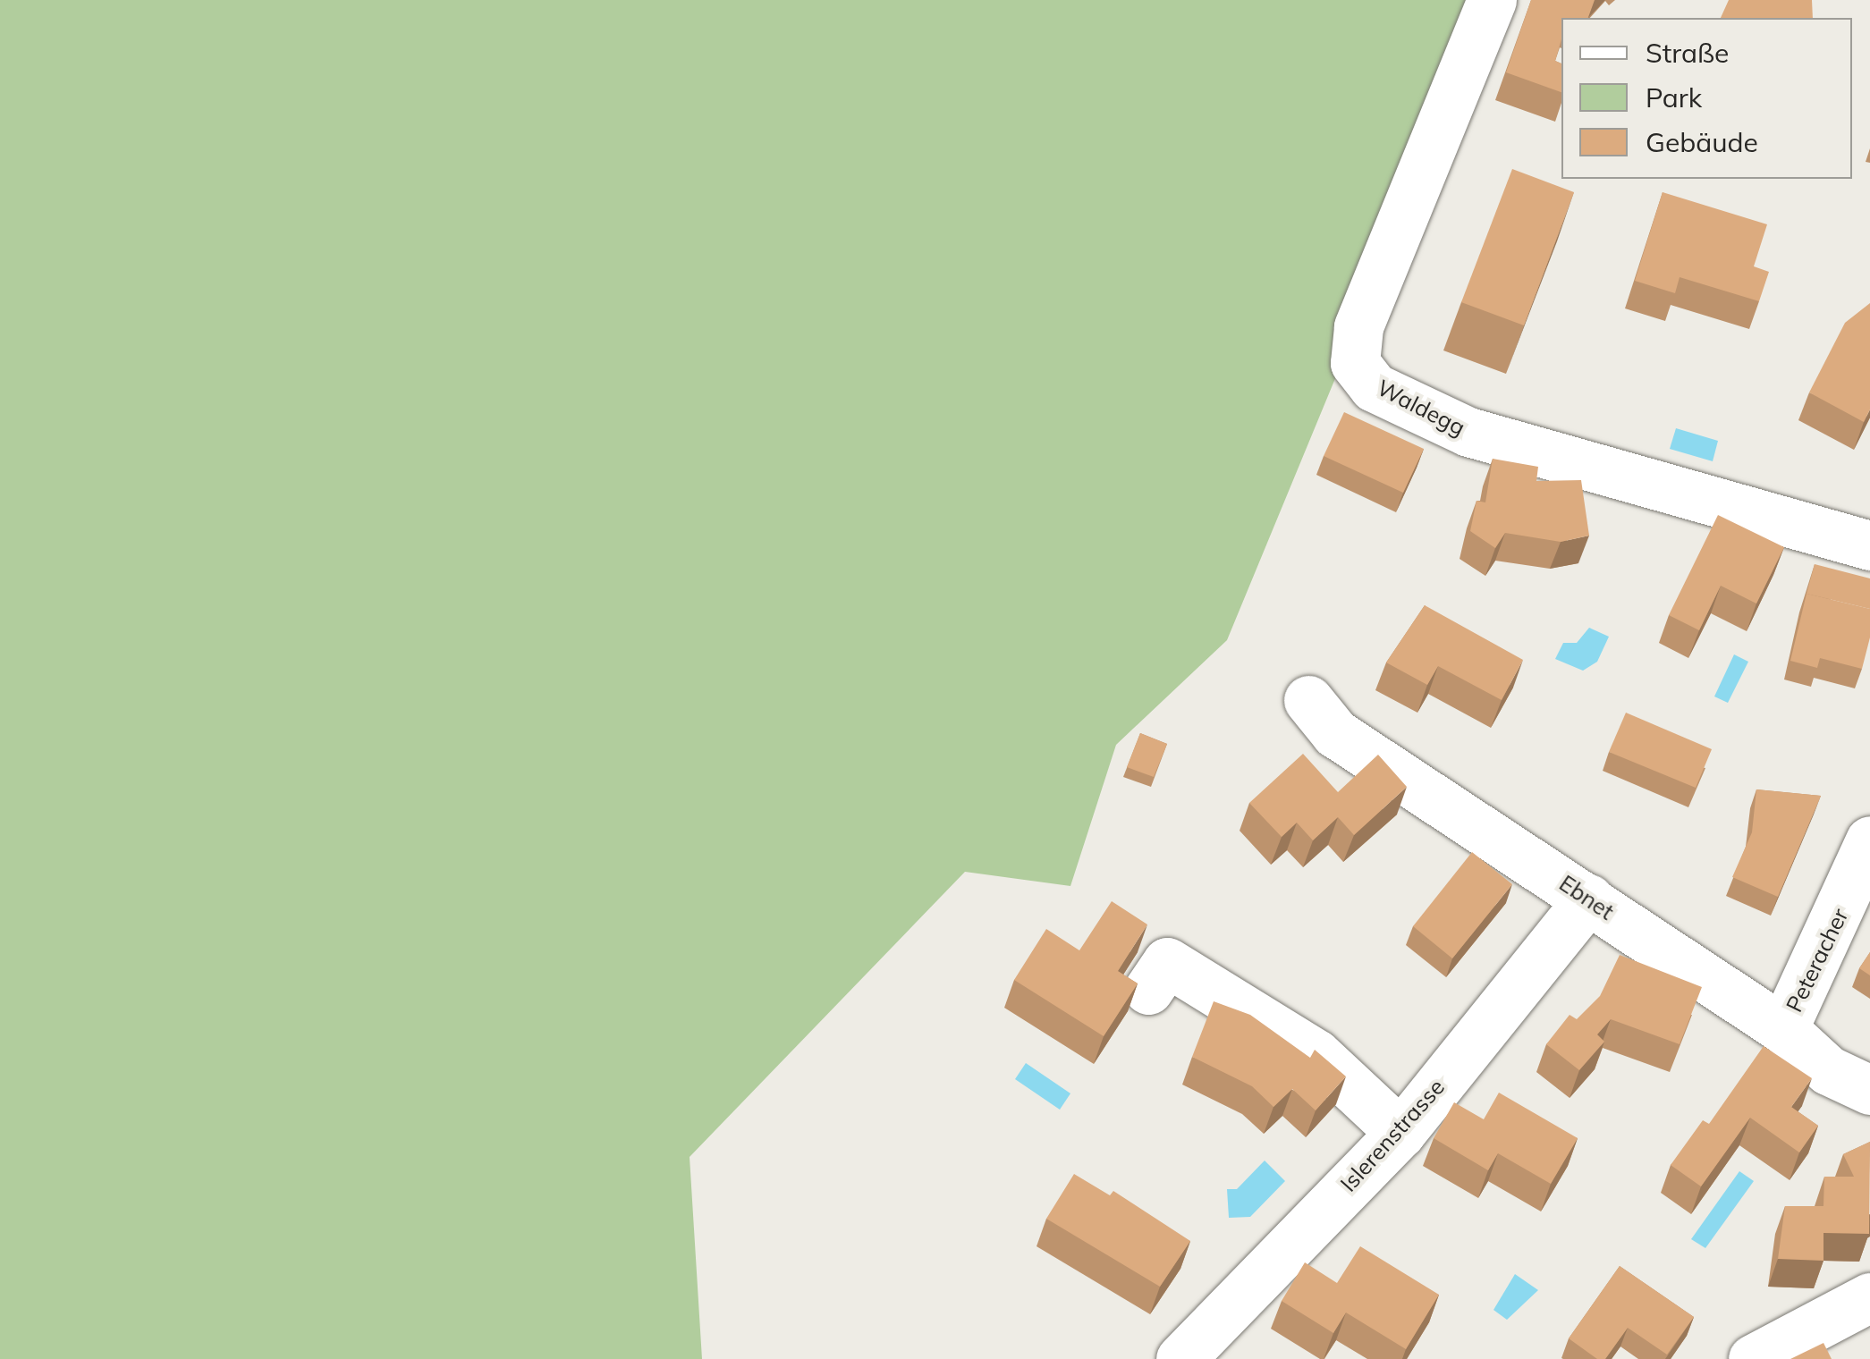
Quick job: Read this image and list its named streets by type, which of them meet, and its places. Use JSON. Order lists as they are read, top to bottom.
{
  "streets": {
    "street": [
      "Waldegg",
      "Ebnet",
      "Peteracher",
      "Islerenstrasse"
    ]
  },
  "crossings": [
    ["Ebnet", "Peteracher"],
    ["Ebnet", "Islerenstrasse"]
  ],
  "legend": ["Straße", "Park", "Gebäude"]
}
